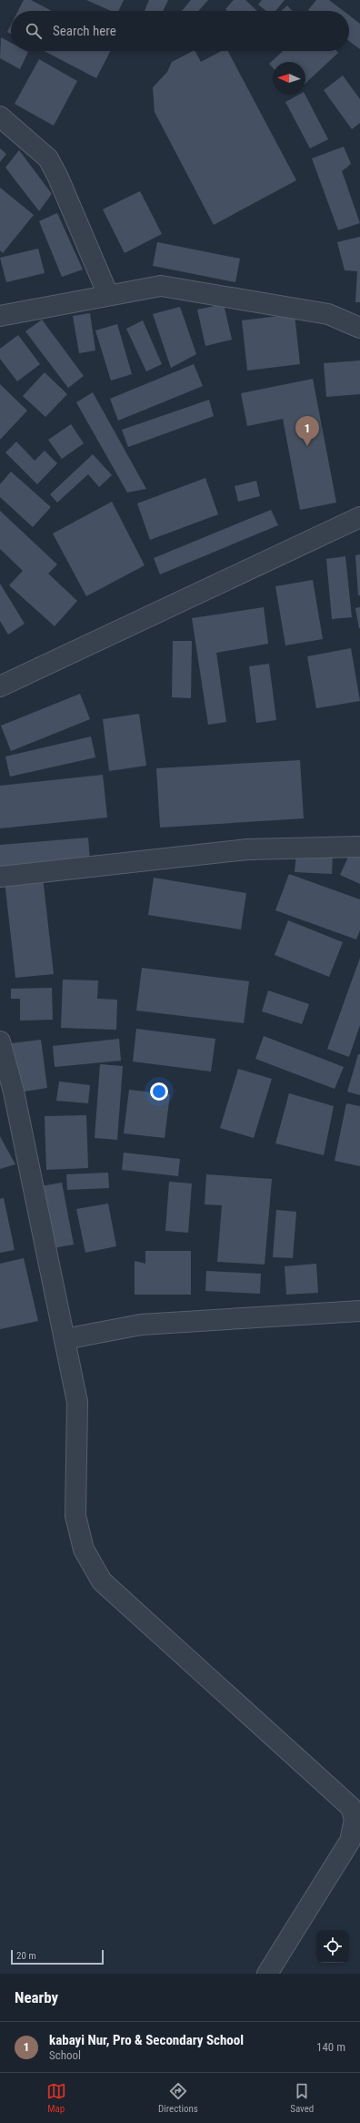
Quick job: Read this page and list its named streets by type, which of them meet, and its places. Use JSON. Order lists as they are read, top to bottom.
{
  "scale_bar": "20 m",
  "north": "left",
  "page": {
    "search": "Search here",
    "pins": "1",
    "scale": "20 m",
    "heading": "Nearby",
    "list": [
      {
        "mark": "1",
        "name": "kabayi Nur, Pro & Secondary School",
        "note": "School",
        "value": "140 m"
      }
    ],
    "nav": ["Map", "Directions", "Saved"]
  }
}
